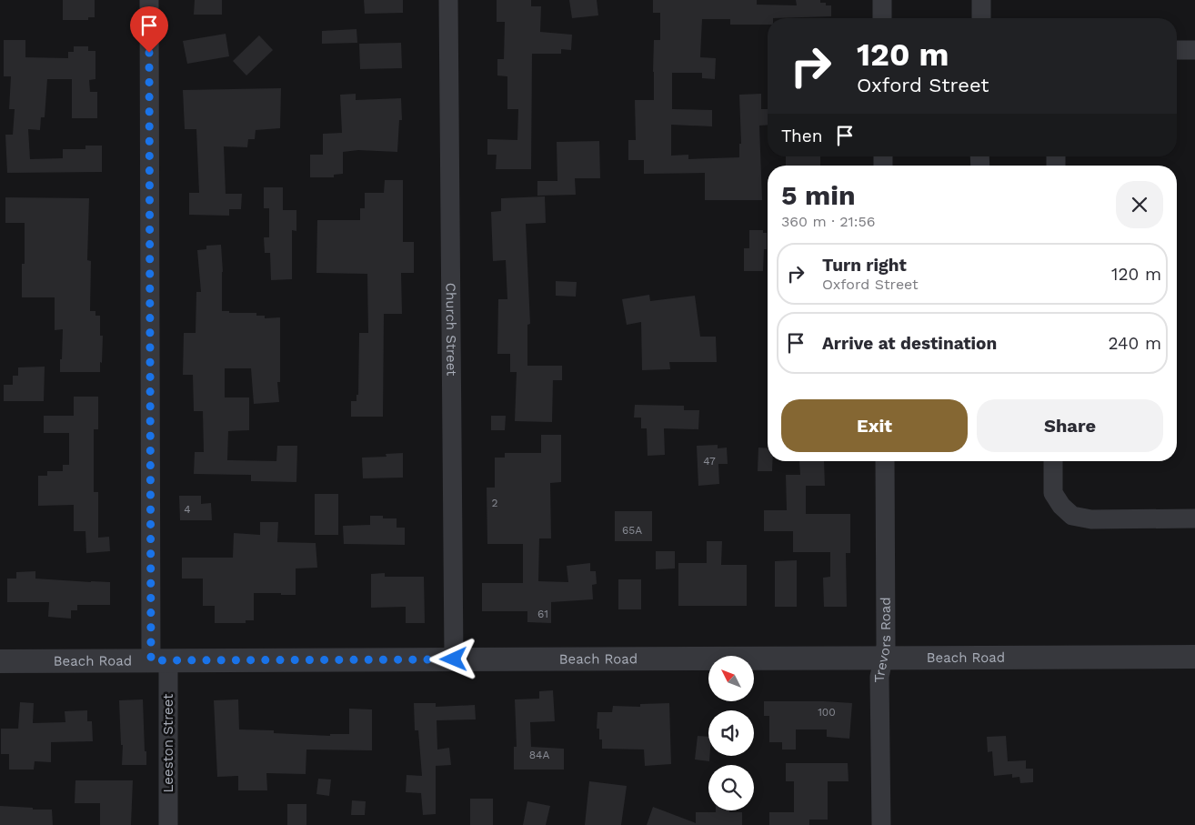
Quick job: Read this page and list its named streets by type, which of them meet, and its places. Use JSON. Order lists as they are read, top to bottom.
{
  "streets": {
    "street": [
      "Church Street",
      "Trevors Road",
      "Beach Road",
      "Leeston Street"
    ]
  },
  "crossings": [
    ["Church Street", "Beach Road"],
    ["Trevors Road", "Beach Road"],
    ["Beach Road", "Leeston Street"]
  ],
  "house_numbers": [
    "47",
    "2",
    "4",
    "65A",
    "61",
    "100",
    "84A"
  ],
  "north": "top left",
  "page": {
    "turn": ["120 m", "Oxford Street"],
    "then": "Then",
    "heading": ["5 min", "360 m · 21:56"],
    "list": [
      {
        "name": "Turn right",
        "note": "Oxford Street",
        "value": "120 m"
      },
      {
        "name": "Arrive at destination",
        "value": "240 m"
      }
    ],
    "buttons": ["Exit", "Share"]
  }
}
